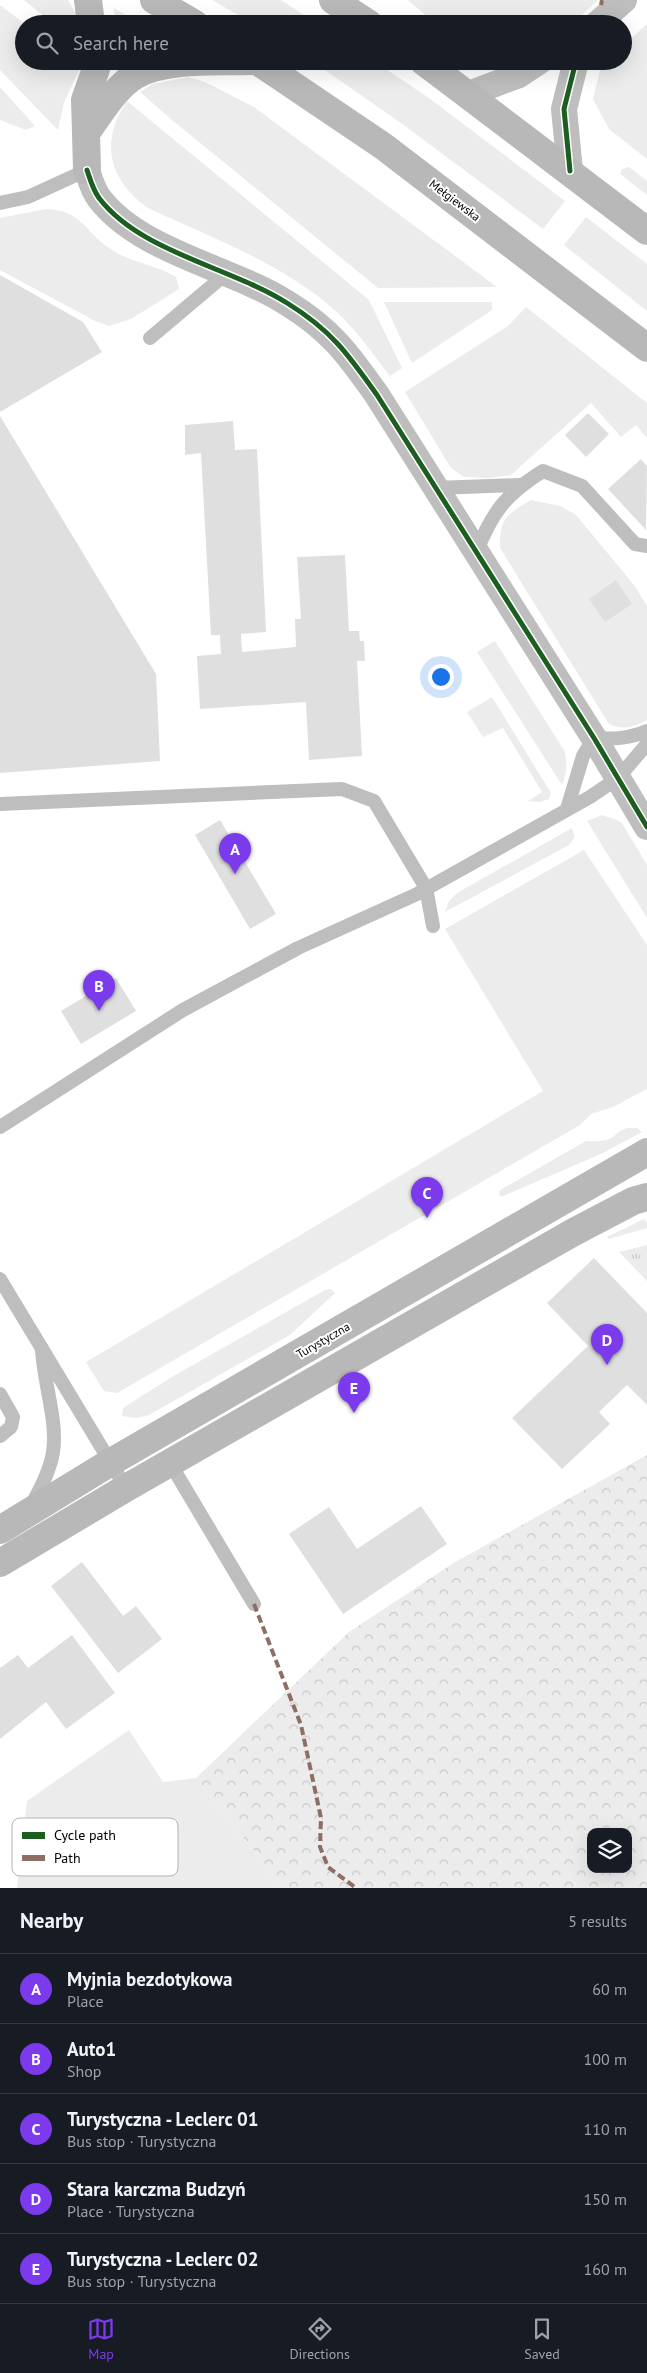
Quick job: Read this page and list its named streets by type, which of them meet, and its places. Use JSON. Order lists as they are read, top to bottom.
{
  "streets": {
    "main road": ["Mełgiewska", "Turystyczna"]
  },
  "legend": ["Cycle path", "Path"],
  "page": {
    "search": "Search here",
    "pins": [
      "A",
      "B",
      "C",
      "D",
      "E"
    ],
    "heading": ["Nearby", "5 results"],
    "list": [
      {
        "mark": "A",
        "name": "Myjnia bezdotykowa",
        "note": "Place",
        "value": "60 m"
      },
      {
        "mark": "B",
        "name": "Auto1",
        "note": "Shop",
        "value": "100 m"
      },
      {
        "mark": "C",
        "name": "Turystyczna - Leclerc 01",
        "note": "Bus stop · Turystyczna",
        "value": "110 m"
      },
      {
        "mark": "D",
        "name": "Stara karczma Budzyń",
        "note": "Place · Turystyczna",
        "value": "150 m"
      },
      {
        "mark": "E",
        "name": "Turystyczna - Leclerc 02",
        "note": "Bus stop · Turystyczna",
        "value": "160 m"
      }
    ],
    "nav": ["Map", "Directions", "Saved"]
  }
}
